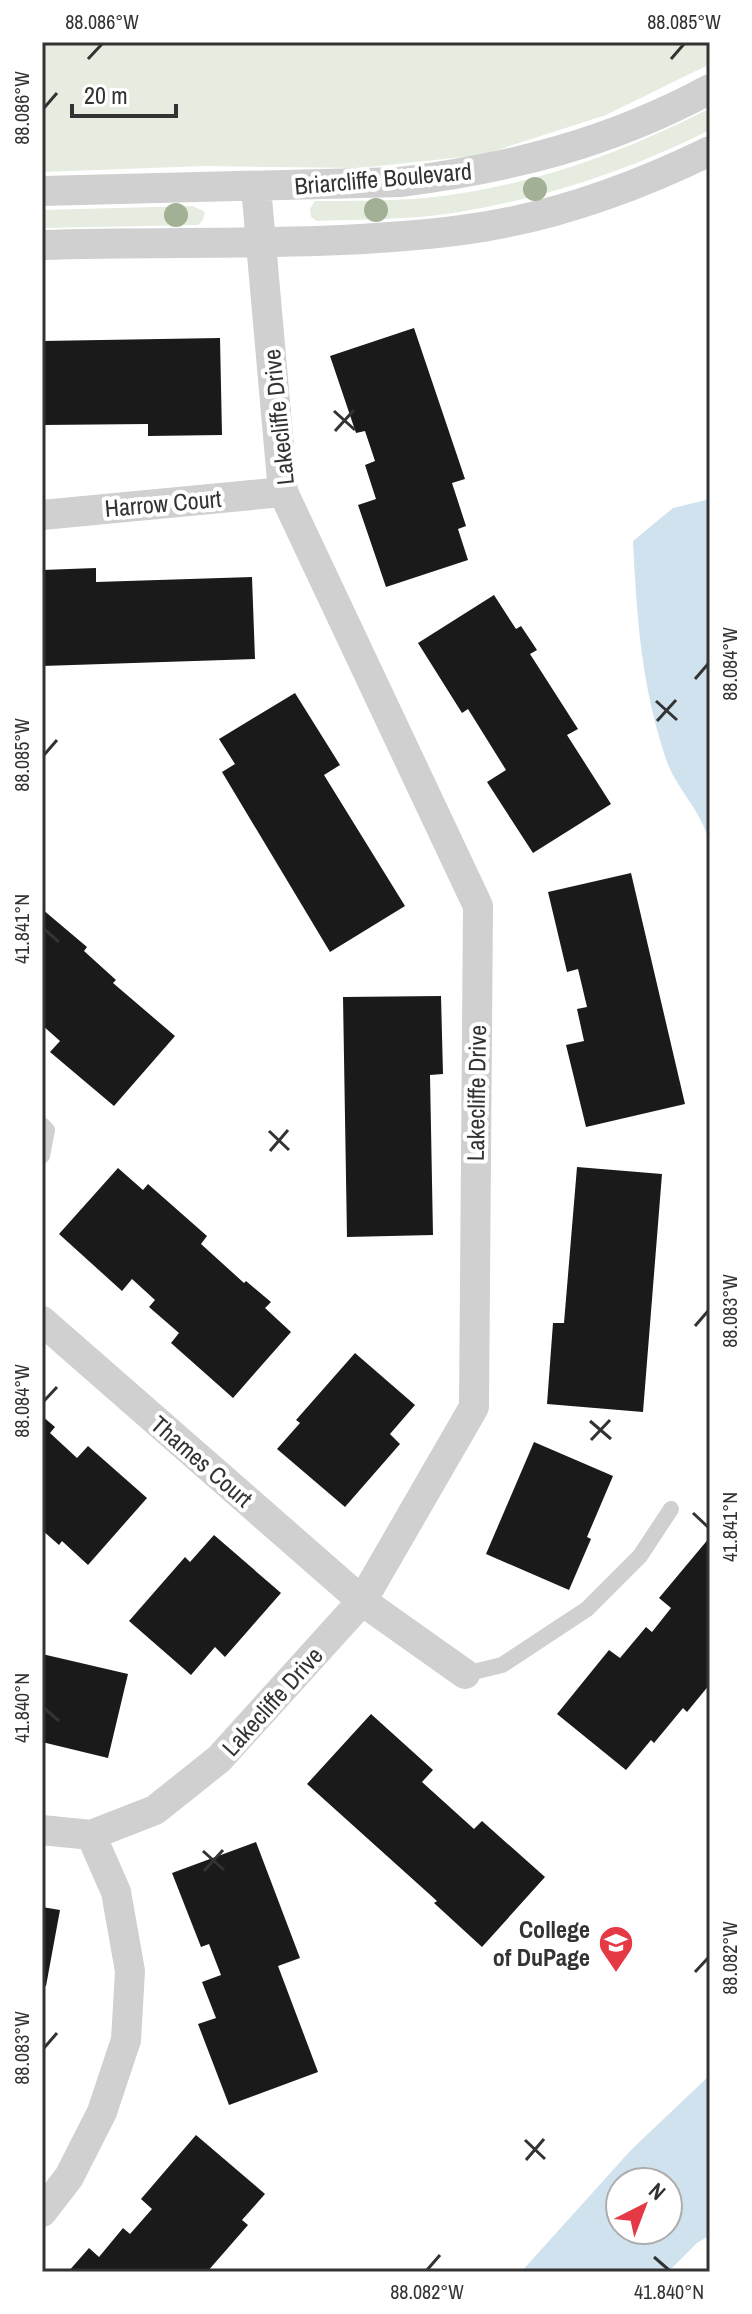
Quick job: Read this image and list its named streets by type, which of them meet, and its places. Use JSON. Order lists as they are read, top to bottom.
{
  "streets": {
    "street": [
      "Briarcliffe Boulevard",
      "Lakecliffe Drive",
      "Harrow Court",
      "Thames Court"
    ]
  },
  "crossings": [
    ["Briarcliffe Boulevard", "Lakecliffe Drive"],
    ["Lakecliffe Drive", "Harrow Court"],
    ["Lakecliffe Drive", "Thames Court"]
  ],
  "places": {
    "school or university": ["College of DuPage"]
  },
  "scale_bar": "20 m",
  "north": "top right",
  "coordinates": [
    "88.086°W",
    "88.085°W",
    "88.084°W",
    "41.841°N",
    "88.083°W",
    "41.840°N",
    "88.082°W"
  ]
}
